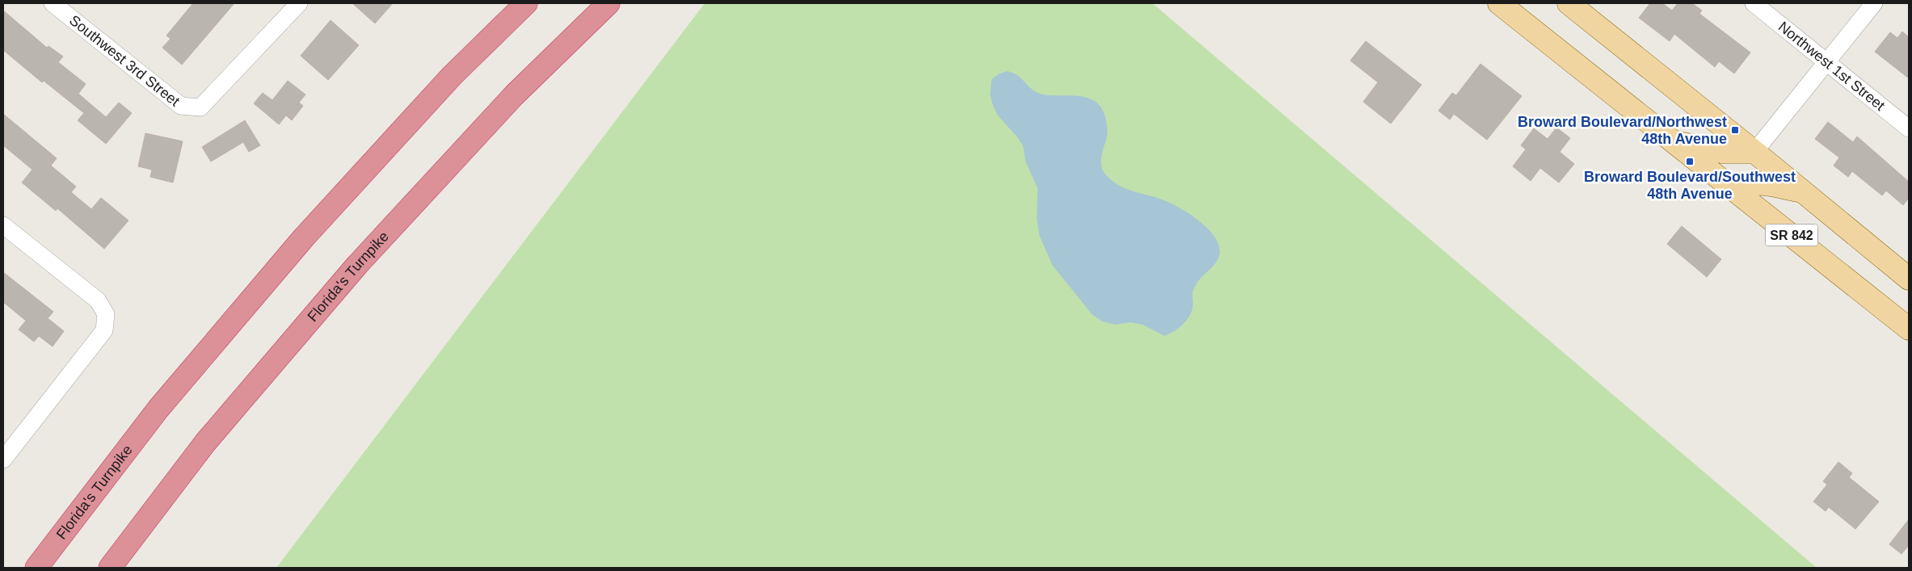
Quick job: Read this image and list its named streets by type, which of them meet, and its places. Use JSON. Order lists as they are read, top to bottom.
{
  "streets": {
    "highway": ["Florida's Turnpike"],
    "main road": ["SR 842"],
    "street": ["Southwest 3rd Street", "Northwest 1st Street"]
  },
  "places": {
    "transit": ["Broward Boulevard/Northwest 48th Avenue", "Broward Boulevard/Southwest 48th Avenue"]
  }
}
